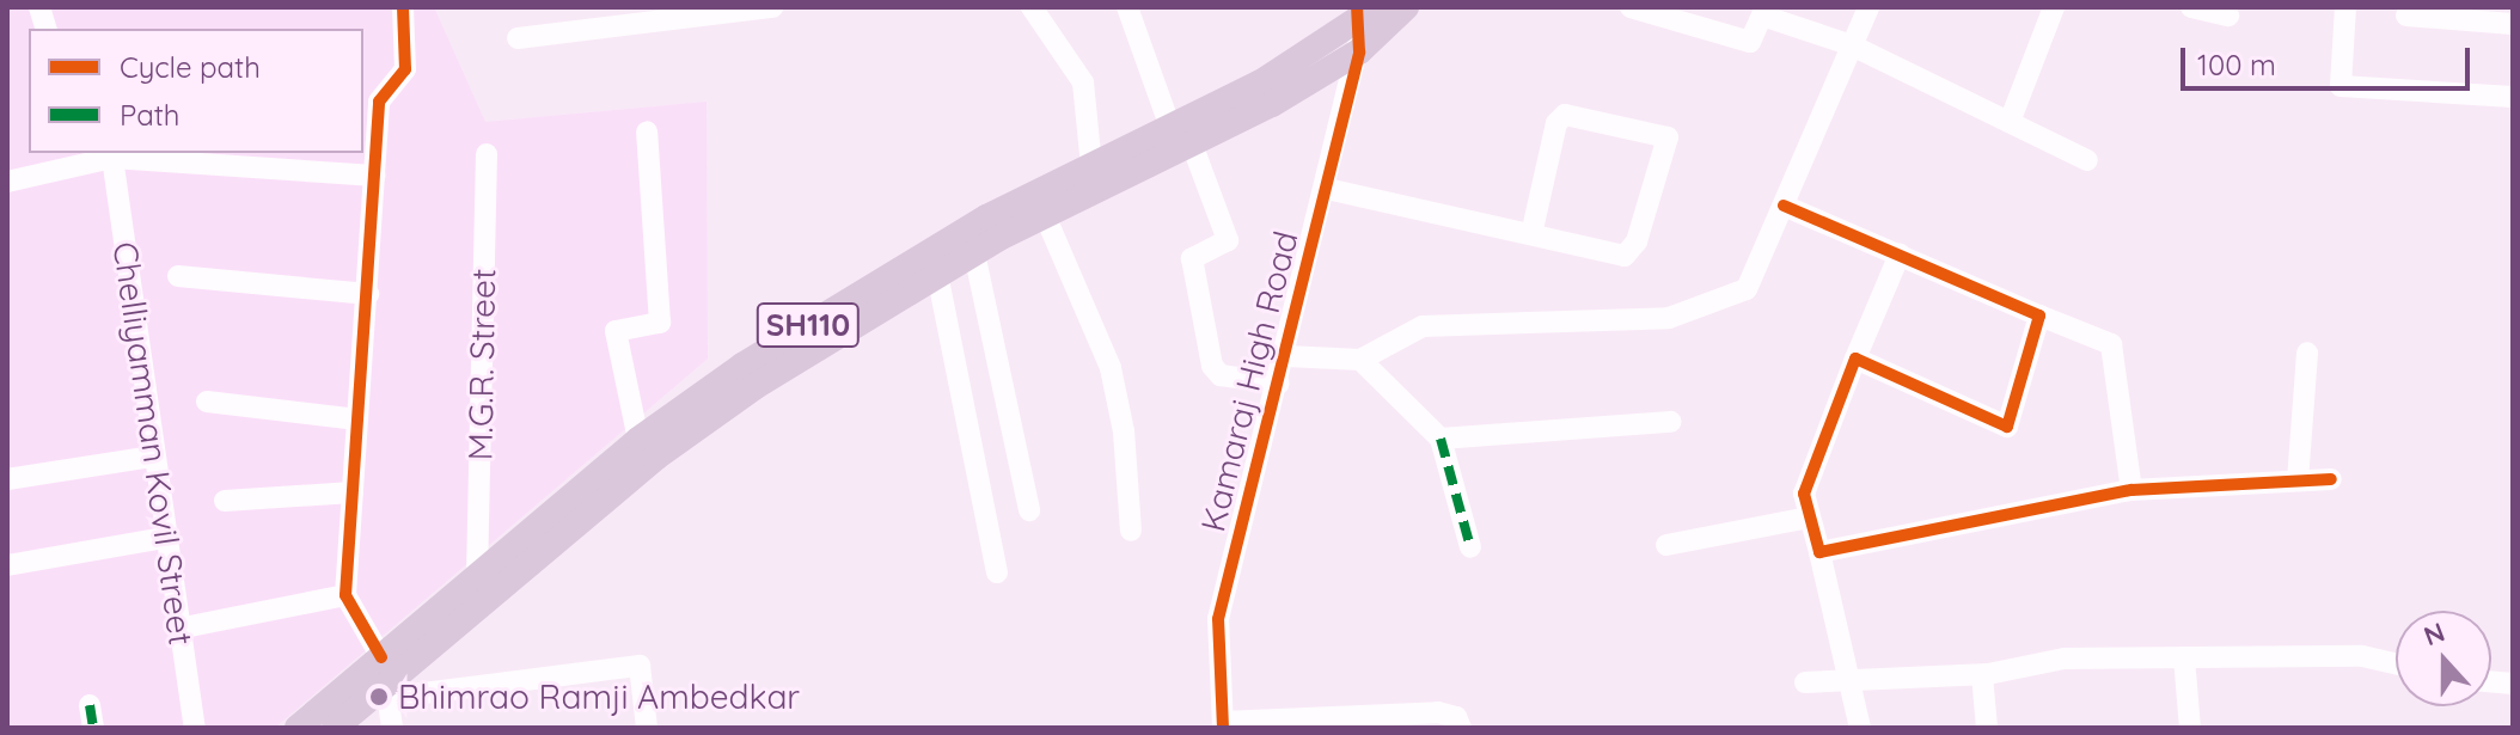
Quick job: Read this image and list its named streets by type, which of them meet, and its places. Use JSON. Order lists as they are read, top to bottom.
{
  "streets": {
    "main road": ["SH110"],
    "street": ["M.G.R. Street", "Kamaraj High Road", "Chelliyamman Kovil Street"]
  },
  "crossings": [
    ["SH110", "M.G.R. Street"],
    ["SH110", "Kamaraj High Road"]
  ],
  "places": ["Bhimrao Ramji Ambedkar"],
  "legend": ["Cycle path", "Path"],
  "scale_bar": "100 m",
  "north": "top"
}
